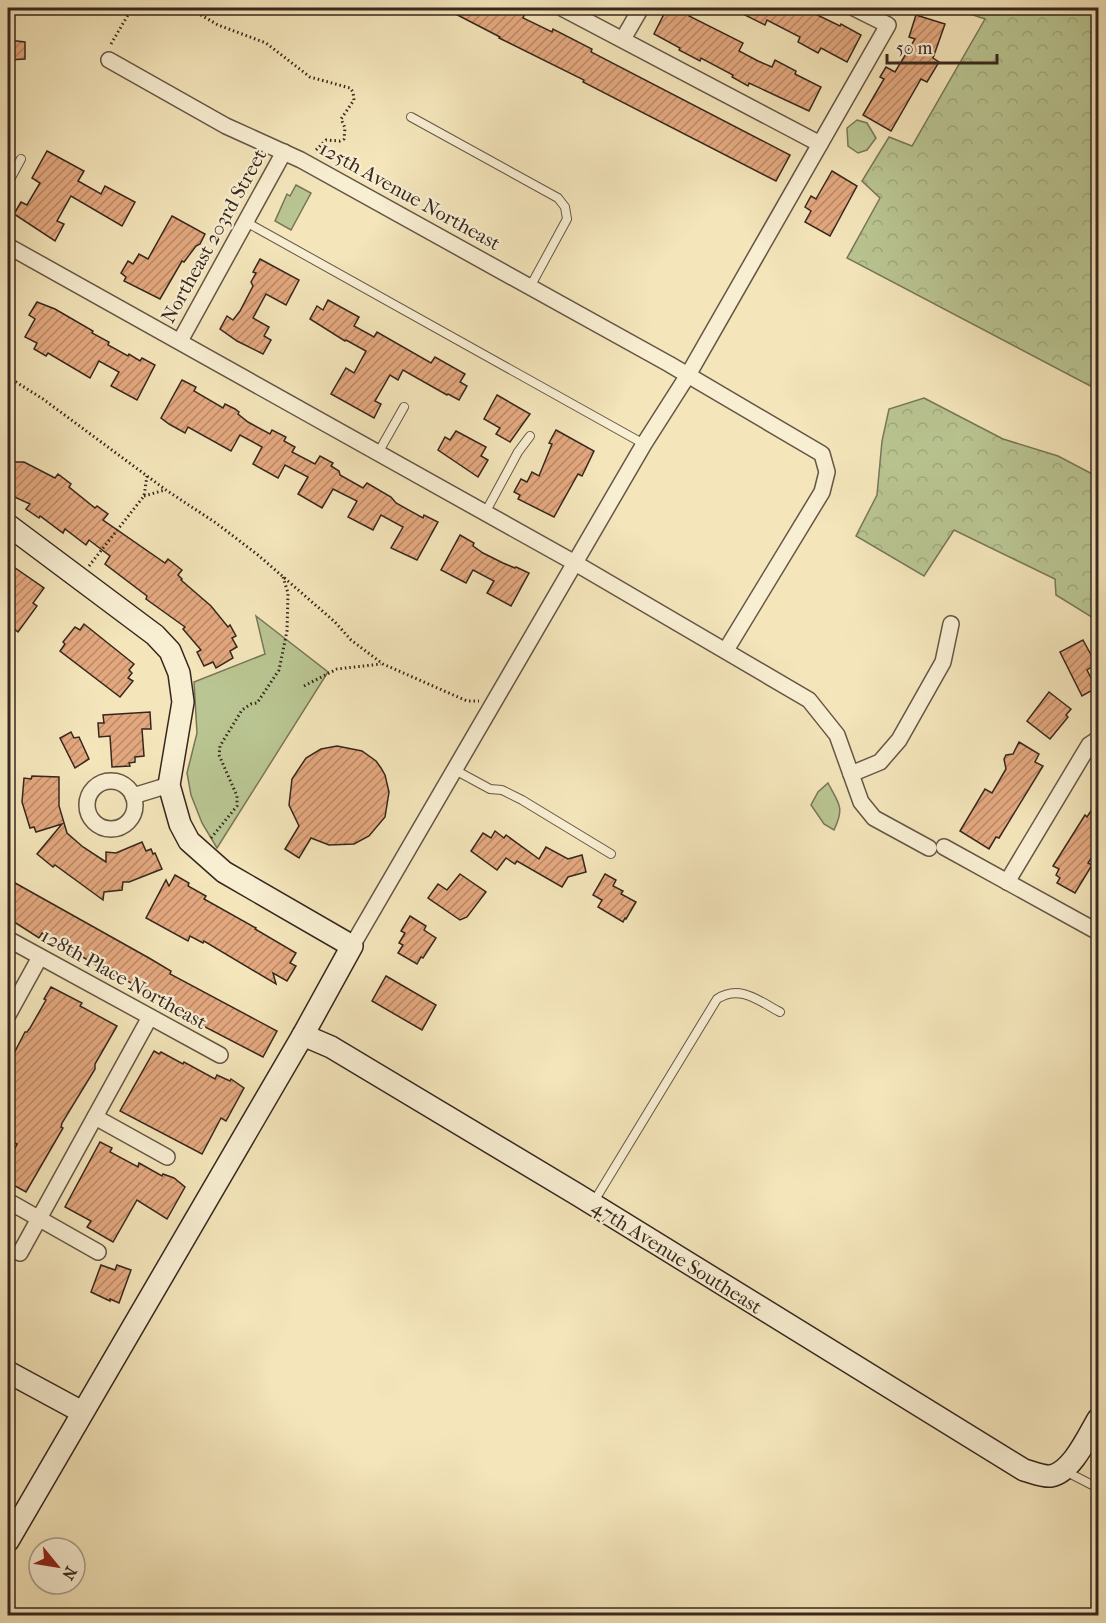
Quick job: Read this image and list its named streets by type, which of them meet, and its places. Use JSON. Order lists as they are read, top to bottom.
{
  "streets": {
    "street": [
      "125th Avenue Northeast",
      "Northeast 203rd Street",
      "128th Place Northeast",
      "47th Avenue Southeast"
    ]
  },
  "crossings": [
    ["125th Avenue Northeast", "Northeast 203rd Street"]
  ],
  "scale_bar": "50 m",
  "north": "bottom right"
}
